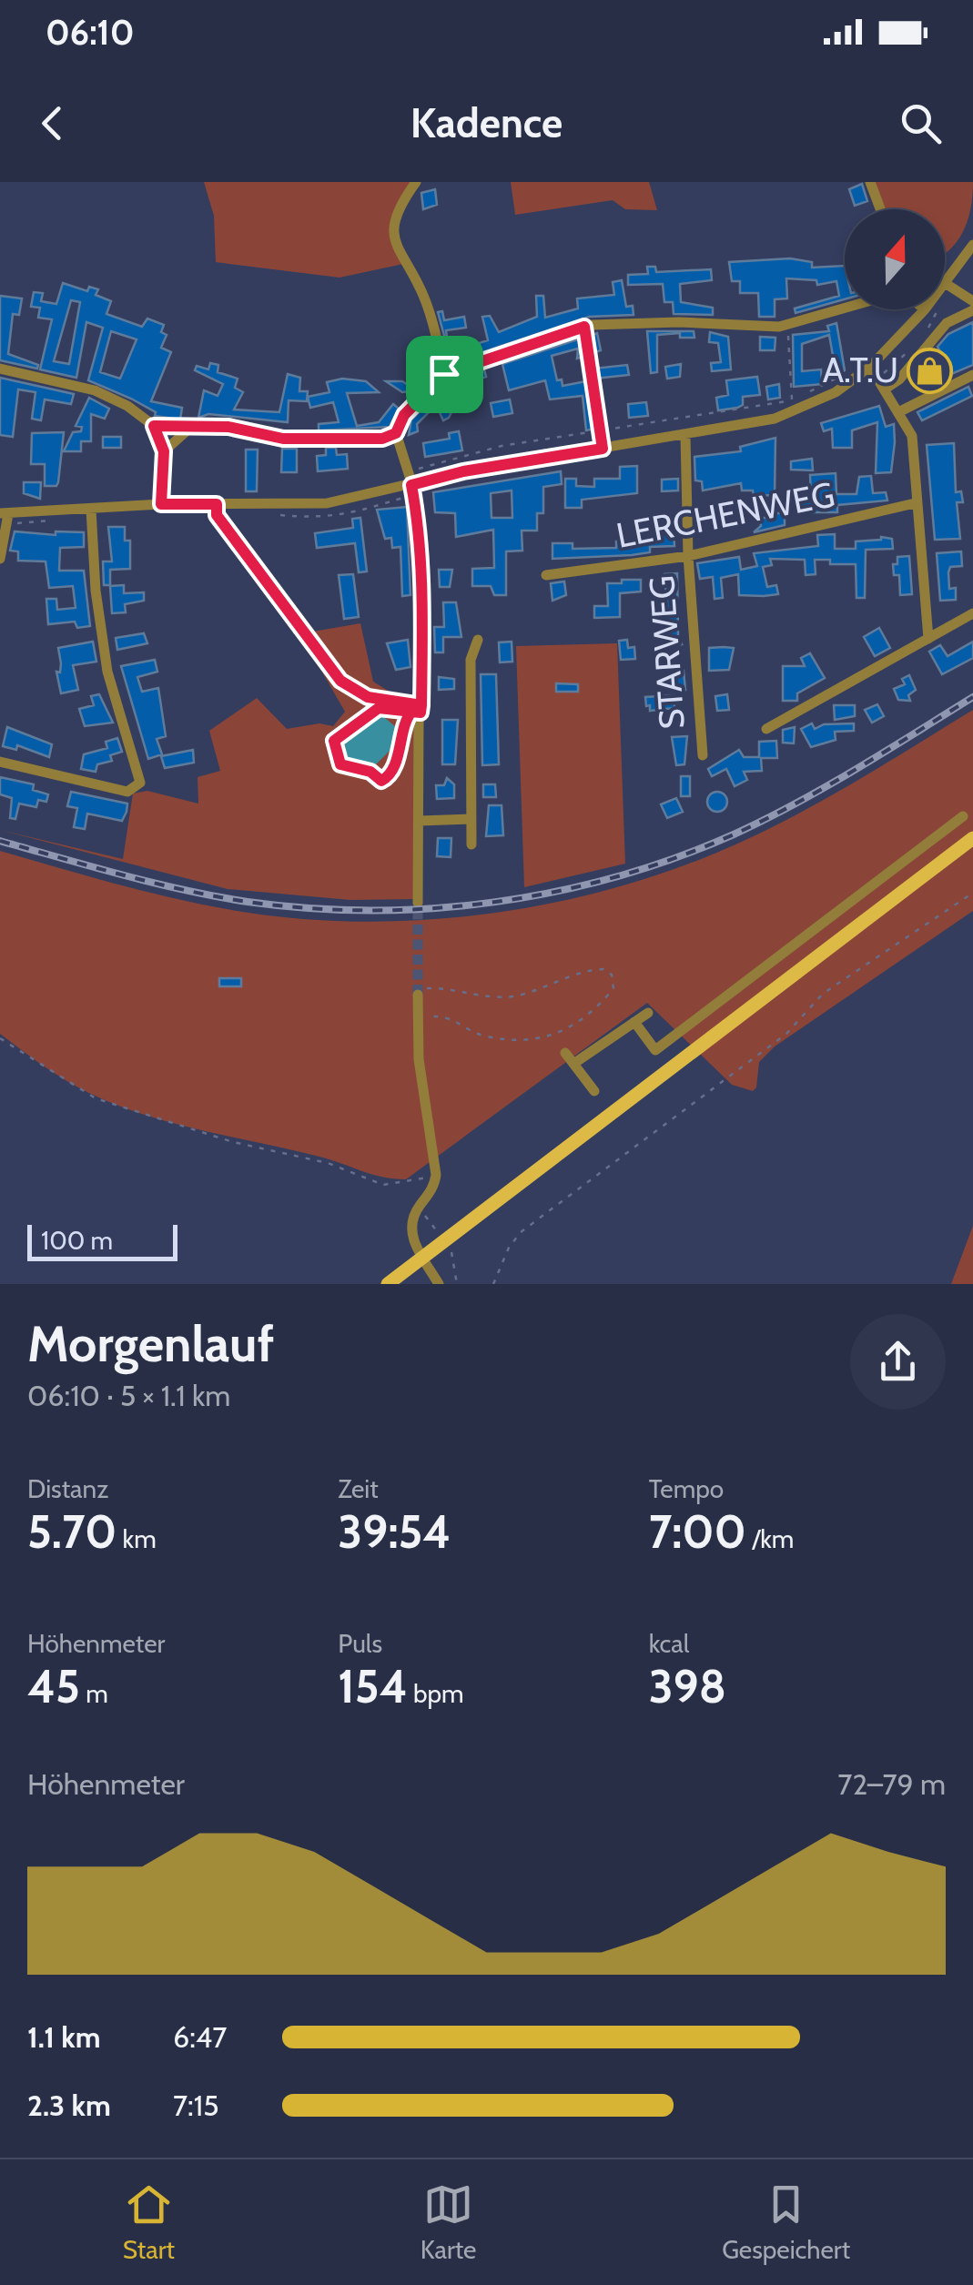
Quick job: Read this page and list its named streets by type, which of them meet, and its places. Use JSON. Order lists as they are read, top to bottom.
{
  "streets": {
    "street": ["LERCHENWEG", "STARWEG"]
  },
  "crossings": [
    ["LERCHENWEG", "STARWEG"]
  ],
  "places": {
    "shop": ["A.T.U"]
  },
  "scale_bar": "100 m",
  "north": "top",
  "page": {
    "status": "06:10",
    "header": "Kadence",
    "scale": "100 m",
    "heading": ["Morgenlauf", "06:10 · 5 × 1.1 km"],
    "stats": [
      ["Distanz", "5.70 km"],
      ["Zeit", "39:54"],
      ["Tempo", "7:00 /km"],
      ["Höhenmeter", "45 m"],
      ["Puls", "154 bpm"],
      ["kcal", "398"]
    ],
    "chart": ["Höhenmeter", "72–79 m"],
    "list": [
      {
        "name": "1.1 km",
        "note": "6:47"
      },
      {
        "name": "2.3 km",
        "note": "7:15"
      }
    ],
    "tabs": ["Start", "Karte", "Gespeichert"]
  }
}
